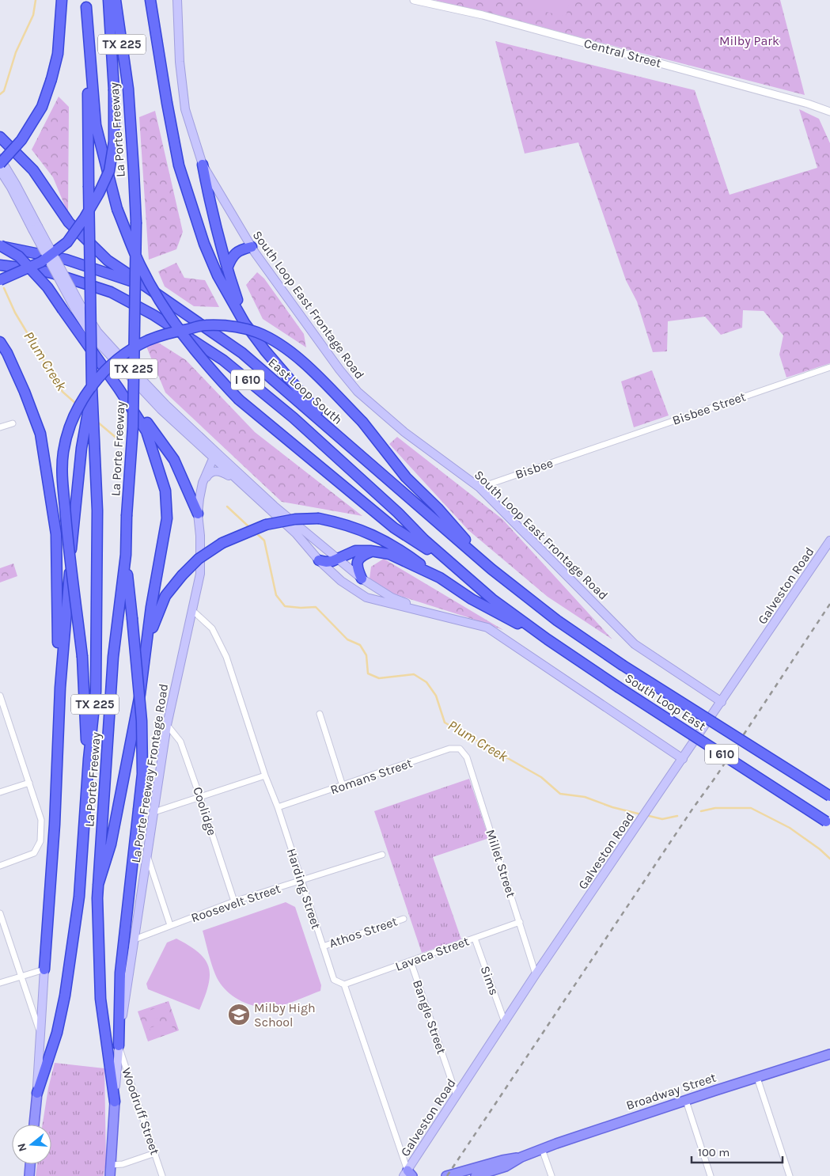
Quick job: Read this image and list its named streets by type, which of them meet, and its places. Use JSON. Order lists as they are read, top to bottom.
{
  "streets": {
    "highway": [
      "TX 225",
      "La Porte Freeway",
      "I 610",
      "East Loop South",
      "South Loop East"
    ],
    "main road": [
      "South Loop East Frontage Road",
      "Galveston Road",
      "La Porte Freeway Frontage Road",
      "Broadway Street"
    ],
    "street": [
      "Central Street",
      "Bisbee Street",
      "Bisbee",
      "Romans Street",
      "Coolidge",
      "Millet Street",
      "Harding Street",
      "Roosevelt Street",
      "Athos Street",
      "Lavaca Street",
      "Sims",
      "Bangle Street",
      "Woodruff Street"
    ]
  },
  "crossings": [
    ["La Porte Freeway", "La Porte Freeway Frontage Road"],
    ["South Loop East Frontage Road", "Bisbee"],
    ["South Loop East Frontage Road", "Galveston Road"],
    ["I 610", "South Loop East"],
    ["East Loop South", "South Loop East"],
    ["Bisbee Street", "Bisbee"],
    ["Galveston Road", "Millet Street"],
    ["Galveston Road", "Harding Street"],
    ["Galveston Road", "Sims"],
    ["Galveston Road", "Bangle Street"],
    ["La Porte Freeway Frontage Road", "Coolidge"],
    ["La Porte Freeway Frontage Road", "Harding Street"],
    ["La Porte Freeway Frontage Road", "Roosevelt Street"],
    ["La Porte Freeway Frontage Road", "Woodruff Street"],
    ["Romans Street", "Millet Street"],
    ["Romans Street", "Harding Street"],
    ["Coolidge", "Roosevelt Street"],
    ["Millet Street", "Lavaca Street"],
    ["Harding Street", "Roosevelt Street"],
    ["Harding Street", "Athos Street"],
    ["Harding Street", "Lavaca Street"],
    ["Lavaca Street", "Sims"],
    ["Lavaca Street", "Bangle Street"]
  ],
  "water": ["Plum Creek"],
  "parks": ["Milby Park"],
  "places": {
    "school or university": ["Milby High School"]
  },
  "scale_bar": "100 m",
  "north": "left"
}
